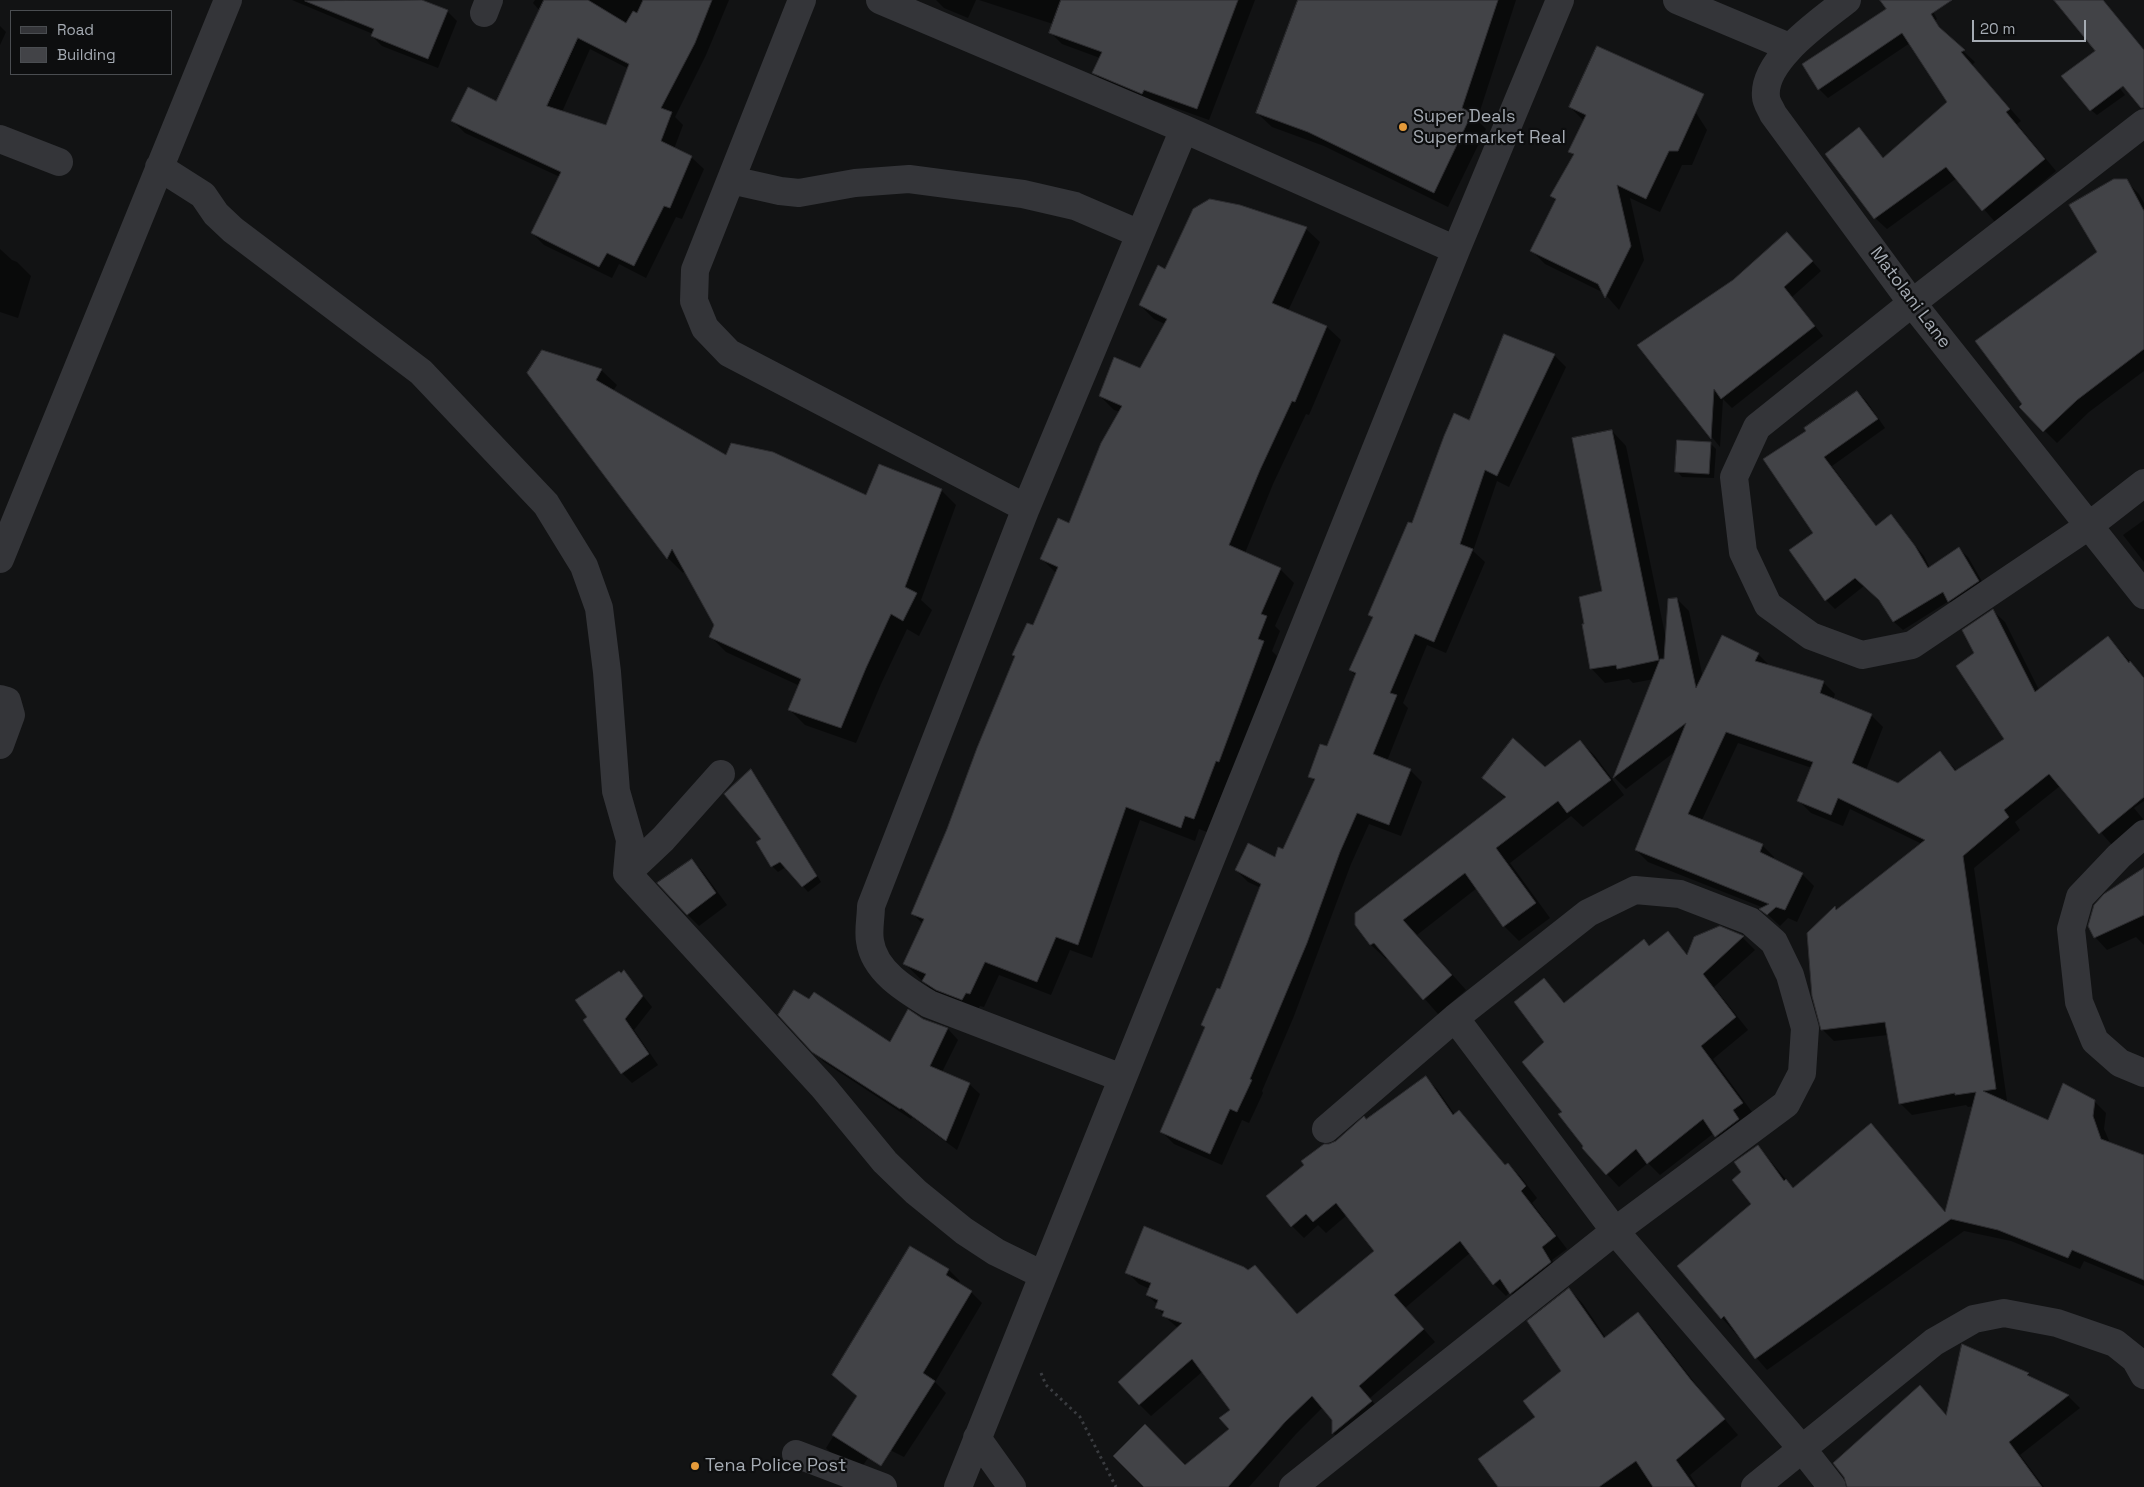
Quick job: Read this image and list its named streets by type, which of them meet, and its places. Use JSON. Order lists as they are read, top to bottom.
{
  "streets": {
    "street": ["Matolani Lane"]
  },
  "places": ["Super Deals Supermarket Real", "Tena Police Post"],
  "legend": ["Road", "Building"],
  "scale_bar": "20 m"
}
